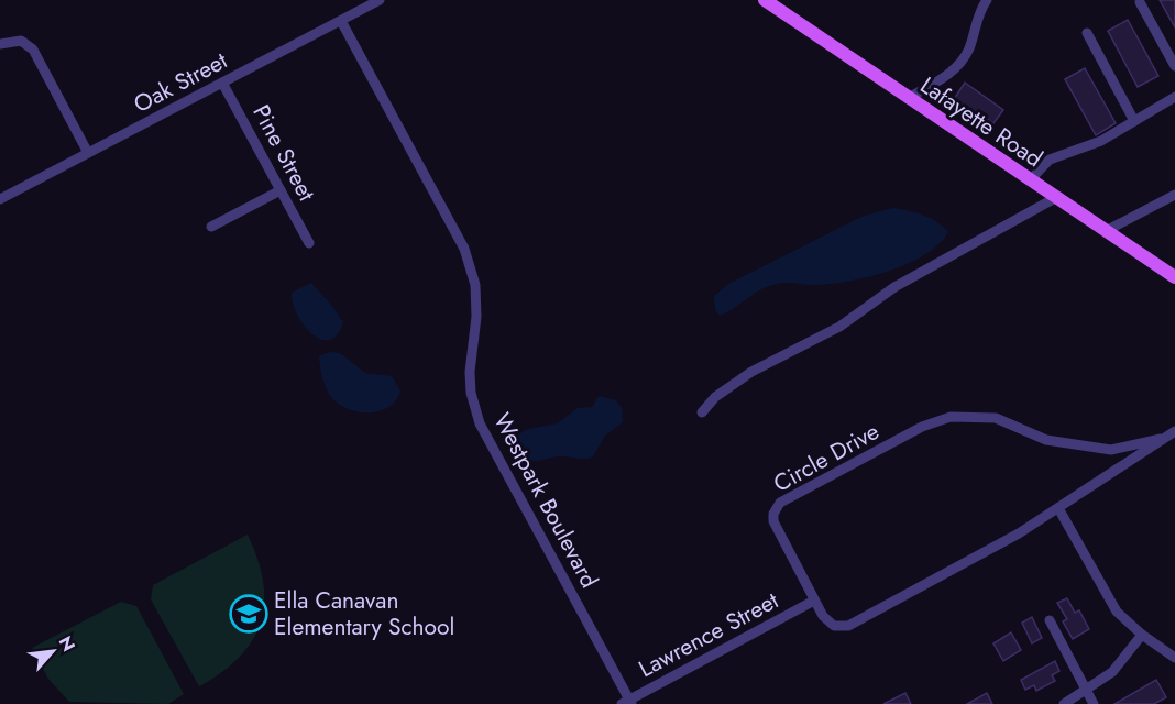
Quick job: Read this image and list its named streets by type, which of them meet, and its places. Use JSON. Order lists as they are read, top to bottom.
{
  "streets": {
    "main road": ["Lafayette Road"],
    "street": [
      "Oak Street",
      "Pine Street",
      "Circle Drive",
      "Westpark Boulevard",
      "Lawrence Street"
    ]
  },
  "crossings": [
    ["Oak Street", "Pine Street"],
    ["Oak Street", "Westpark Boulevard"],
    ["Circle Drive", "Lawrence Street"],
    ["Westpark Boulevard", "Lawrence Street"]
  ],
  "places": {
    "school or university": ["Ella Canavan Elementary School"]
  },
  "north": "top right"
}
